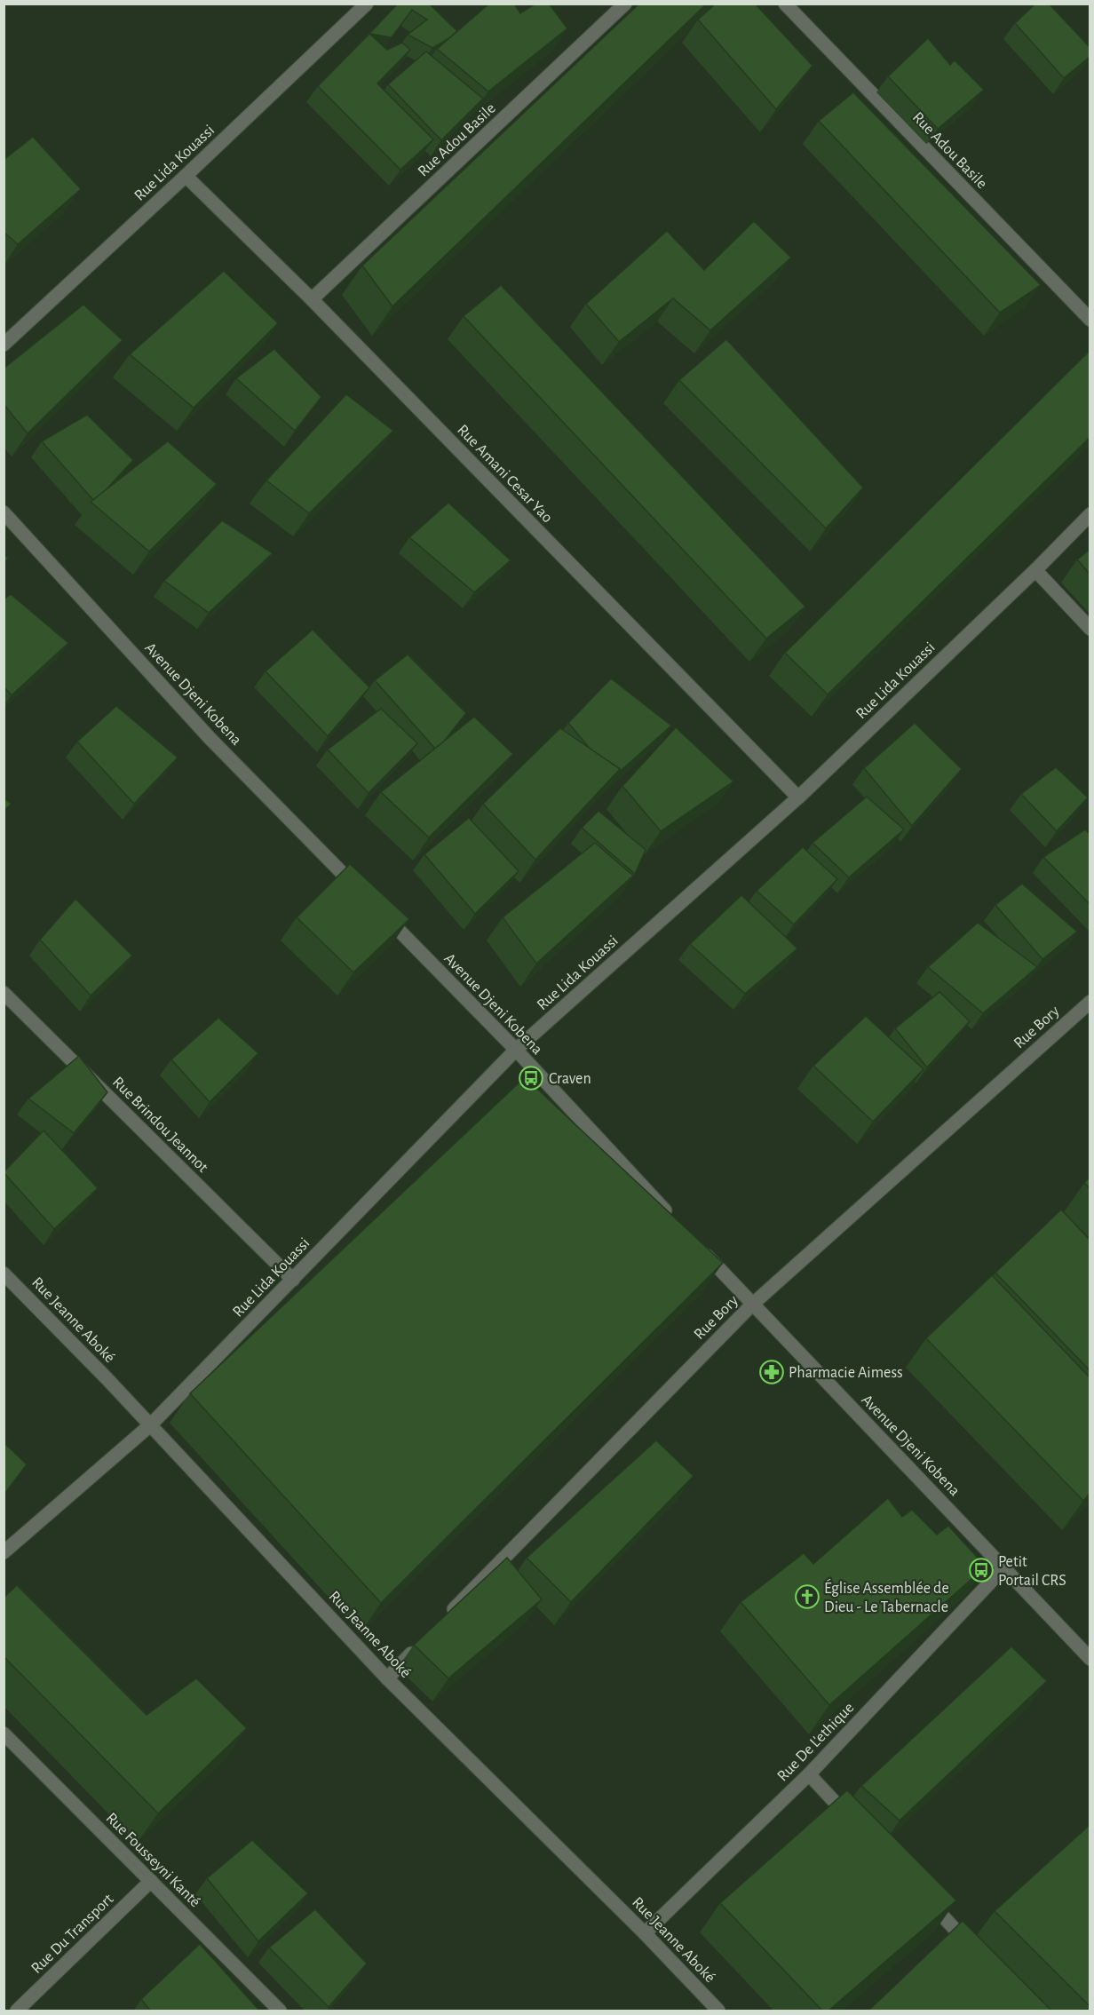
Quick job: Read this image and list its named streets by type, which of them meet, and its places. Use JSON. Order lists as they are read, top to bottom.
{
  "streets": {
    "street": [
      "Rue Adou Basile",
      "Rue Lida Kouassi",
      "Rue Amani Cesar Yao",
      "Avenue Djeni Kobena",
      "Rue Bory",
      "Rue Brindou Jeannot",
      "Rue Jeanne Aboké",
      "Rue De L'ethique",
      "Rue Fousseyni Kanté",
      "Rue Du Transport"
    ]
  },
  "crossings": [
    ["Rue Adou Basile", "Rue Amani Cesar Yao"],
    ["Rue Lida Kouassi", "Rue Amani Cesar Yao"],
    ["Rue Lida Kouassi", "Avenue Djeni Kobena"],
    ["Rue Lida Kouassi", "Rue Brindou Jeannot"],
    ["Rue Lida Kouassi", "Rue Jeanne Aboké"],
    ["Avenue Djeni Kobena", "Rue Bory"],
    ["Avenue Djeni Kobena", "Rue De L'ethique"],
    ["Rue Jeanne Aboké", "Rue De L'ethique"],
    ["Rue Fousseyni Kanté", "Rue Du Transport"]
  ],
  "places": {
    "bus stop": ["Craven", "Petit Portail CRS"],
    "pharmacy": ["Pharmacie Aimess"],
    "church": ["Église Assemblée de Dieu - Le Tabernacle"]
  }
}
